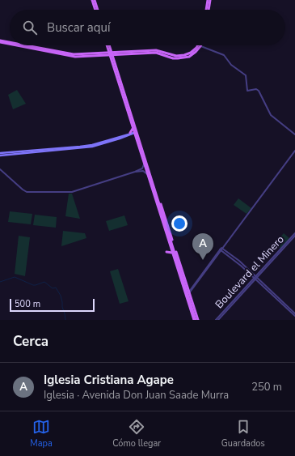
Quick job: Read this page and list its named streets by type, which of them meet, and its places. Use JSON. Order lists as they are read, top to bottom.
{
  "streets": {
    "street": ["Boulevard el Minero"]
  },
  "scale_bar": "500 m",
  "page": {
    "search": "Buscar aquí",
    "pins": "A",
    "scale": "500 m",
    "heading": "Cerca",
    "list": [
      {
        "mark": "A",
        "name": "Iglesia Cristiana Agape",
        "note": "Iglesia · Avenida Don Juan Saade Murra",
        "value": "250 m"
      }
    ],
    "nav": ["Mapa", "Cómo llegar", "Guardados"]
  }
}
